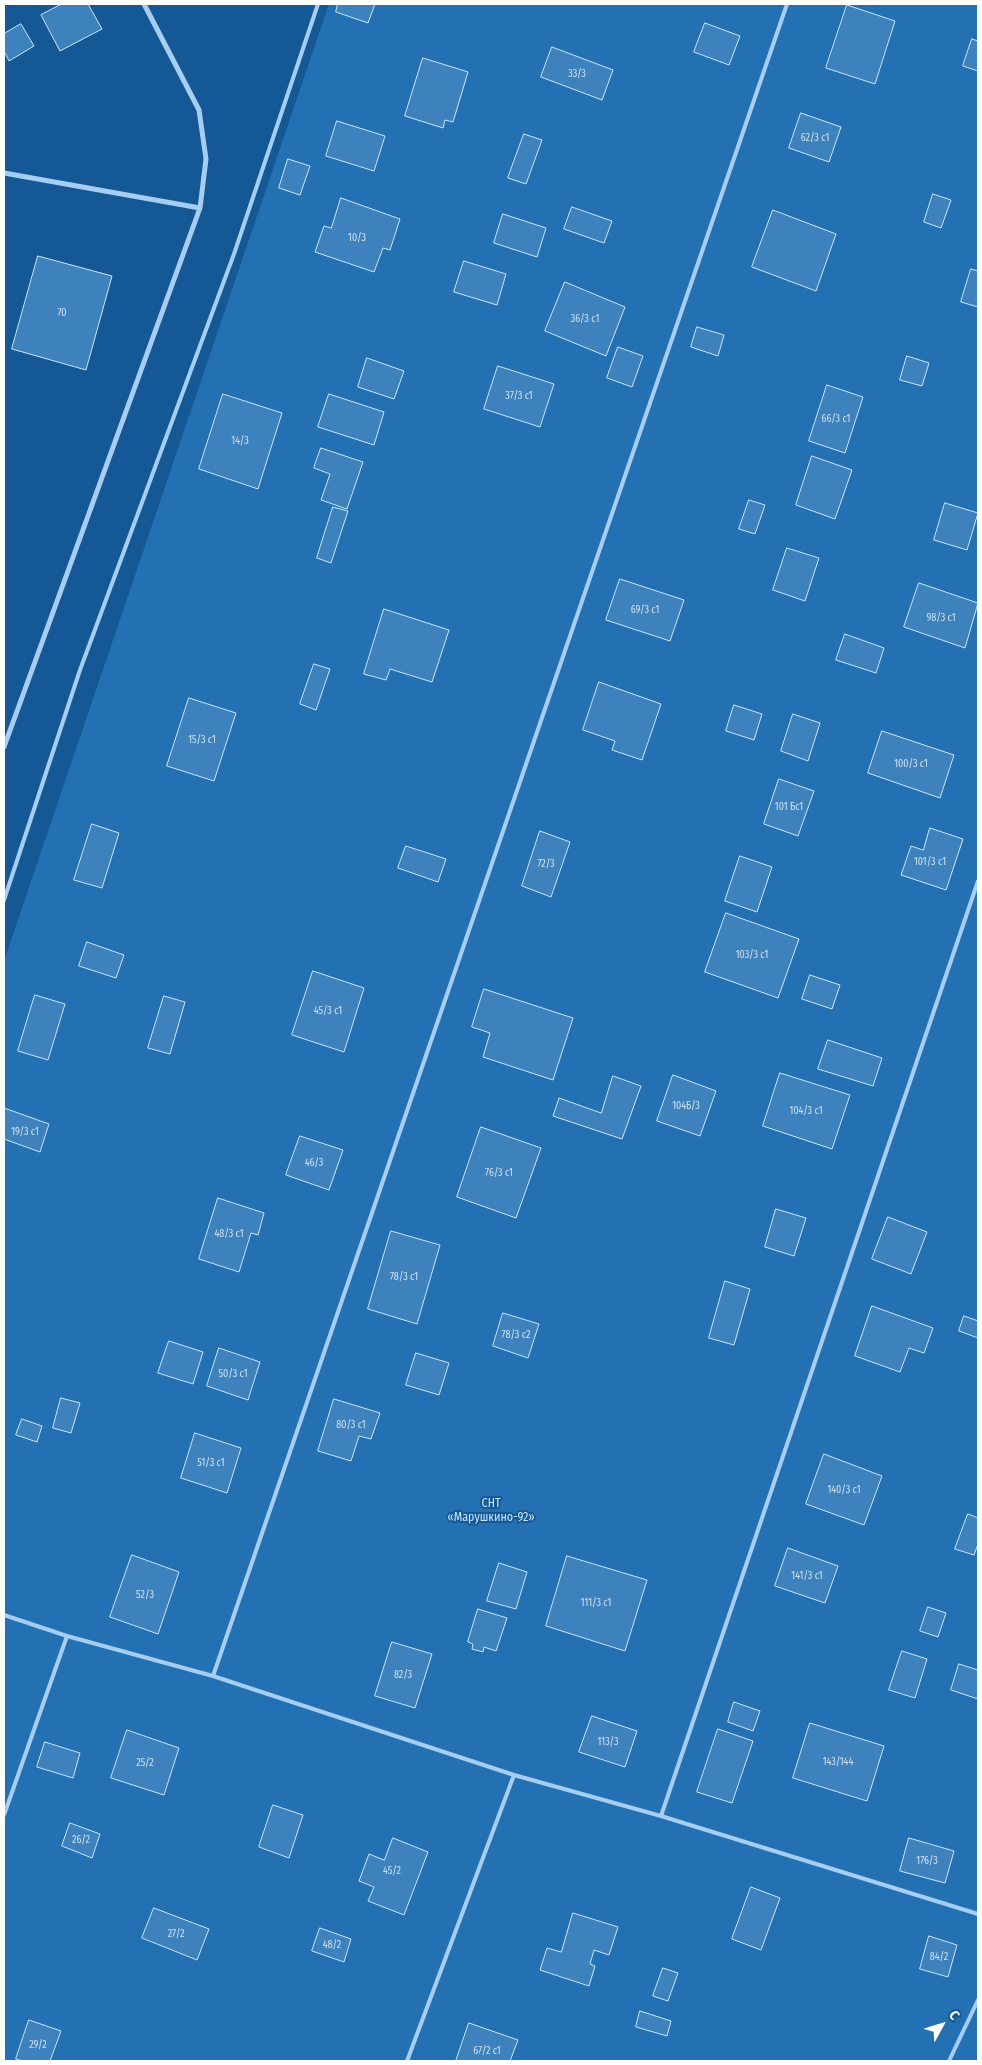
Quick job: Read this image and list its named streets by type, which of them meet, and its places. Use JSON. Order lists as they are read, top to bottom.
{
  "parks": ["СНТ «Марушкино-92»"],
  "house_numbers": [
    "33/3",
    "62/3 с1",
    "10/3",
    "70",
    "36/3 с1",
    "37/3 с1",
    "66/3 с1",
    "14/3",
    "69/3 с1",
    "98/3 с1",
    "15/3 с1",
    "100/3 с1",
    "101 Бс1",
    "101/3 с1",
    "72/3",
    "103/3 с1",
    "45/3 с1",
    "104Б/3",
    "104/3 с1",
    "19/3 с1",
    "46/3",
    "76/3 с1",
    "48/3 с1",
    "78/3 с1",
    "78/3 с2",
    "50/3 с1",
    "80/3 с1",
    "51/3 с1",
    "140/3 с1",
    "141/3 с1",
    "52/3",
    "111/3 с1",
    "82/3",
    "113/3",
    "143/144",
    "25/2",
    "26/2",
    "176/3",
    "45/2",
    "27/2",
    "48/2",
    "84/2",
    "29/2",
    "67/2 с1"
  ],
  "north": "top right"
}
